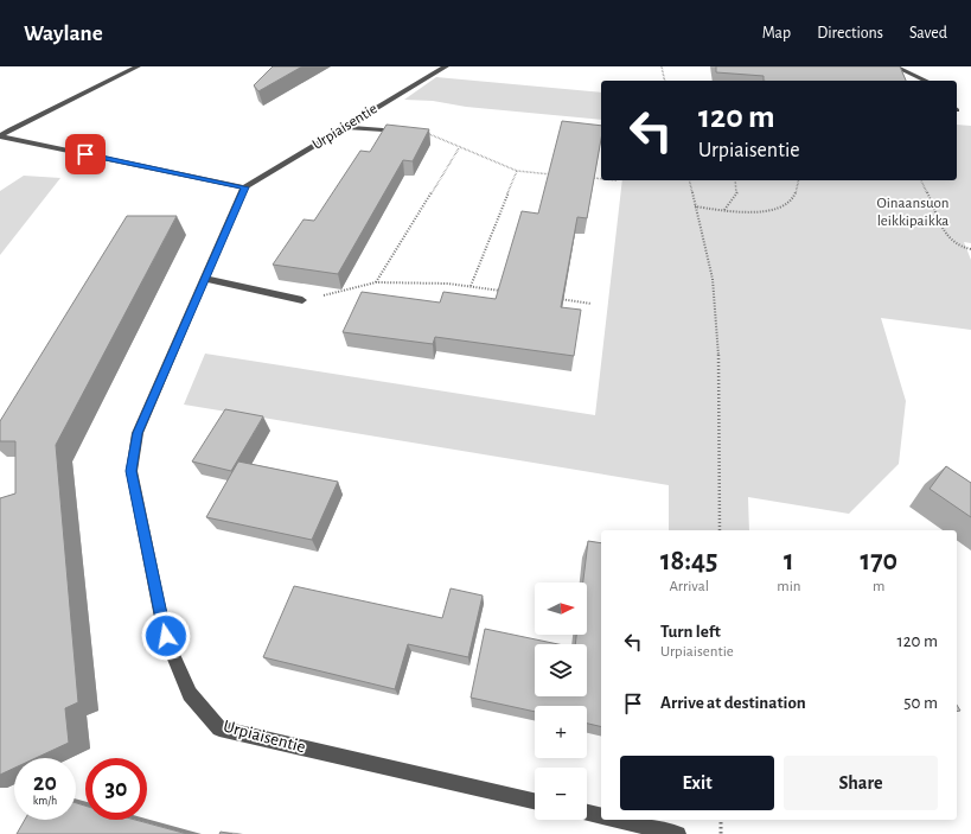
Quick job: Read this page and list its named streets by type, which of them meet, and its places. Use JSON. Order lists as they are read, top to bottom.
{
  "streets": {
    "street": ["Urpiaisentie"]
  },
  "parks": ["Oinaansuon leikkipaikka"],
  "north": "right",
  "page": {
    "header": "Waylane",
    "nav": ["Map", "Directions", "Saved"],
    "turn": ["120 m", "Urpiaisentie"],
    "eta": [
      "18:45",
      "Arrival",
      "1",
      "min",
      "170",
      "m"
    ],
    "map_buttons": ["+", "−"],
    "list": [
      {
        "name": "Turn left",
        "note": "Urpiaisentie",
        "value": "120 m"
      },
      {
        "name": "Arrive at destination",
        "value": "50 m"
      }
    ],
    "buttons": ["Exit", "Share"],
    "speed": "20 km/h",
    "limit": "30"
  }
}
